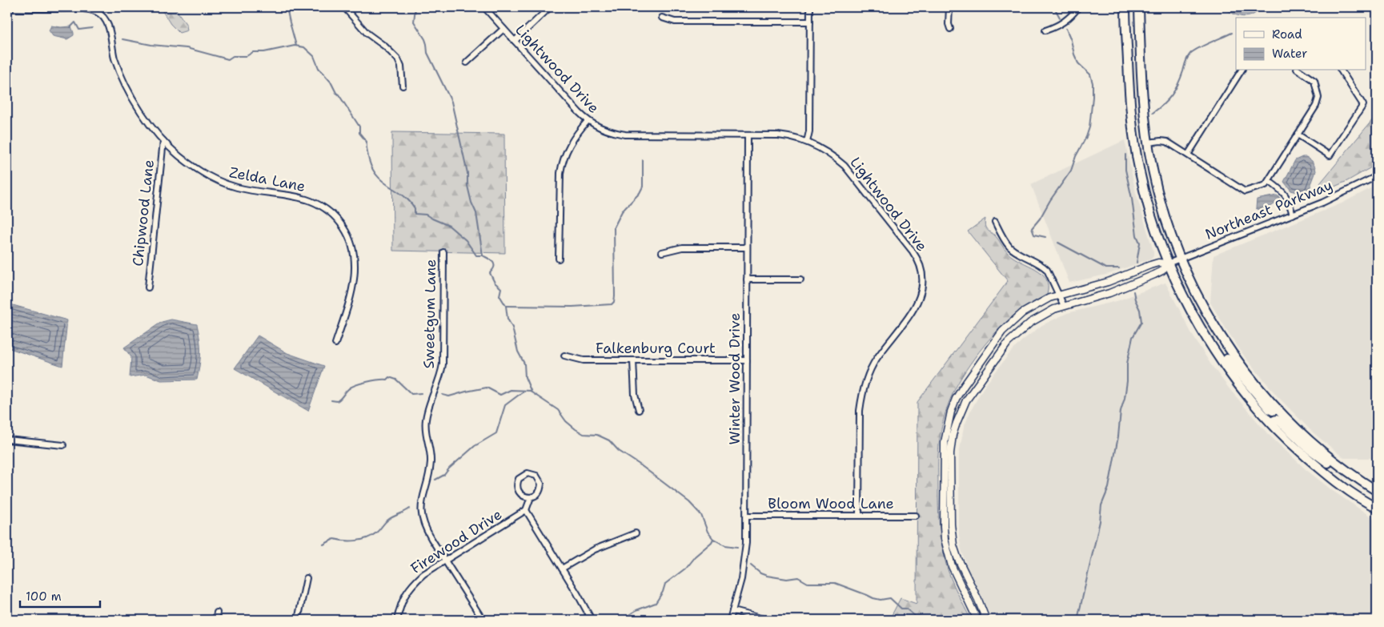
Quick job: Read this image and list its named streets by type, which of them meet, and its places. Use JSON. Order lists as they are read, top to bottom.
{
  "streets": {
    "street": [
      "Lightwood Drive",
      "Zelda Lane",
      "Northeast Parkway",
      "Chipwood Lane",
      "Sweetgum Lane",
      "Falkenburg Court",
      "Winter Wood Drive",
      "Bloom Wood Lane",
      "Firewood Drive"
    ]
  },
  "crossings": [
    ["Lightwood Drive", "Winter Wood Drive"],
    ["Lightwood Drive", "Bloom Wood Lane"],
    ["Zelda Lane", "Chipwood Lane"],
    ["Sweetgum Lane", "Firewood Drive"],
    ["Falkenburg Court", "Winter Wood Drive"],
    ["Winter Wood Drive", "Bloom Wood Lane"]
  ],
  "legend": ["Road", "Water"],
  "scale_bar": "100 m"
}
